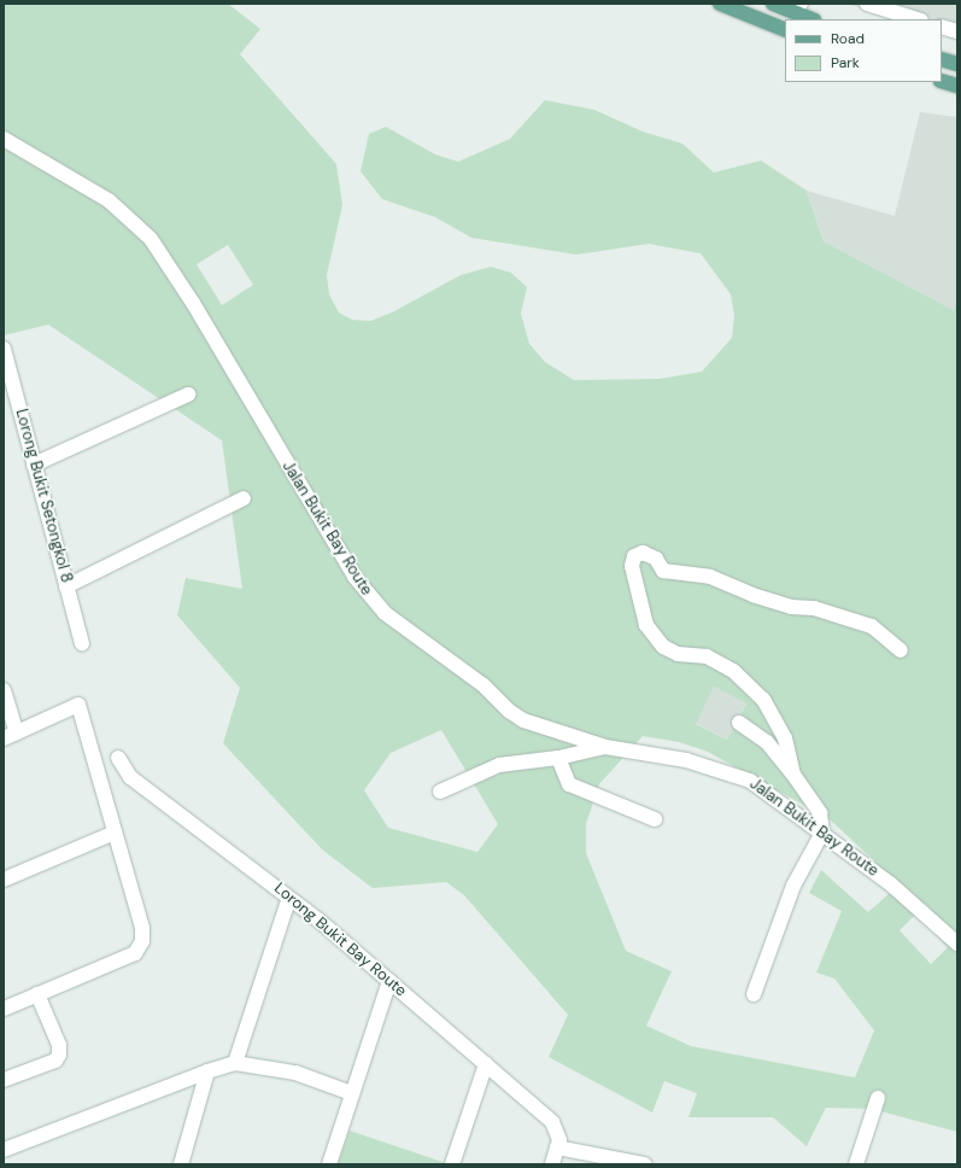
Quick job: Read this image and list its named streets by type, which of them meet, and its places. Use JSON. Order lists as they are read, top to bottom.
{
  "streets": {
    "street": ["Lorong Bukit Setongkol 8", "Jalan Bukit Bay Route", "Lorong Bukit Bay Route"]
  },
  "legend": ["Road", "Park"]
}
